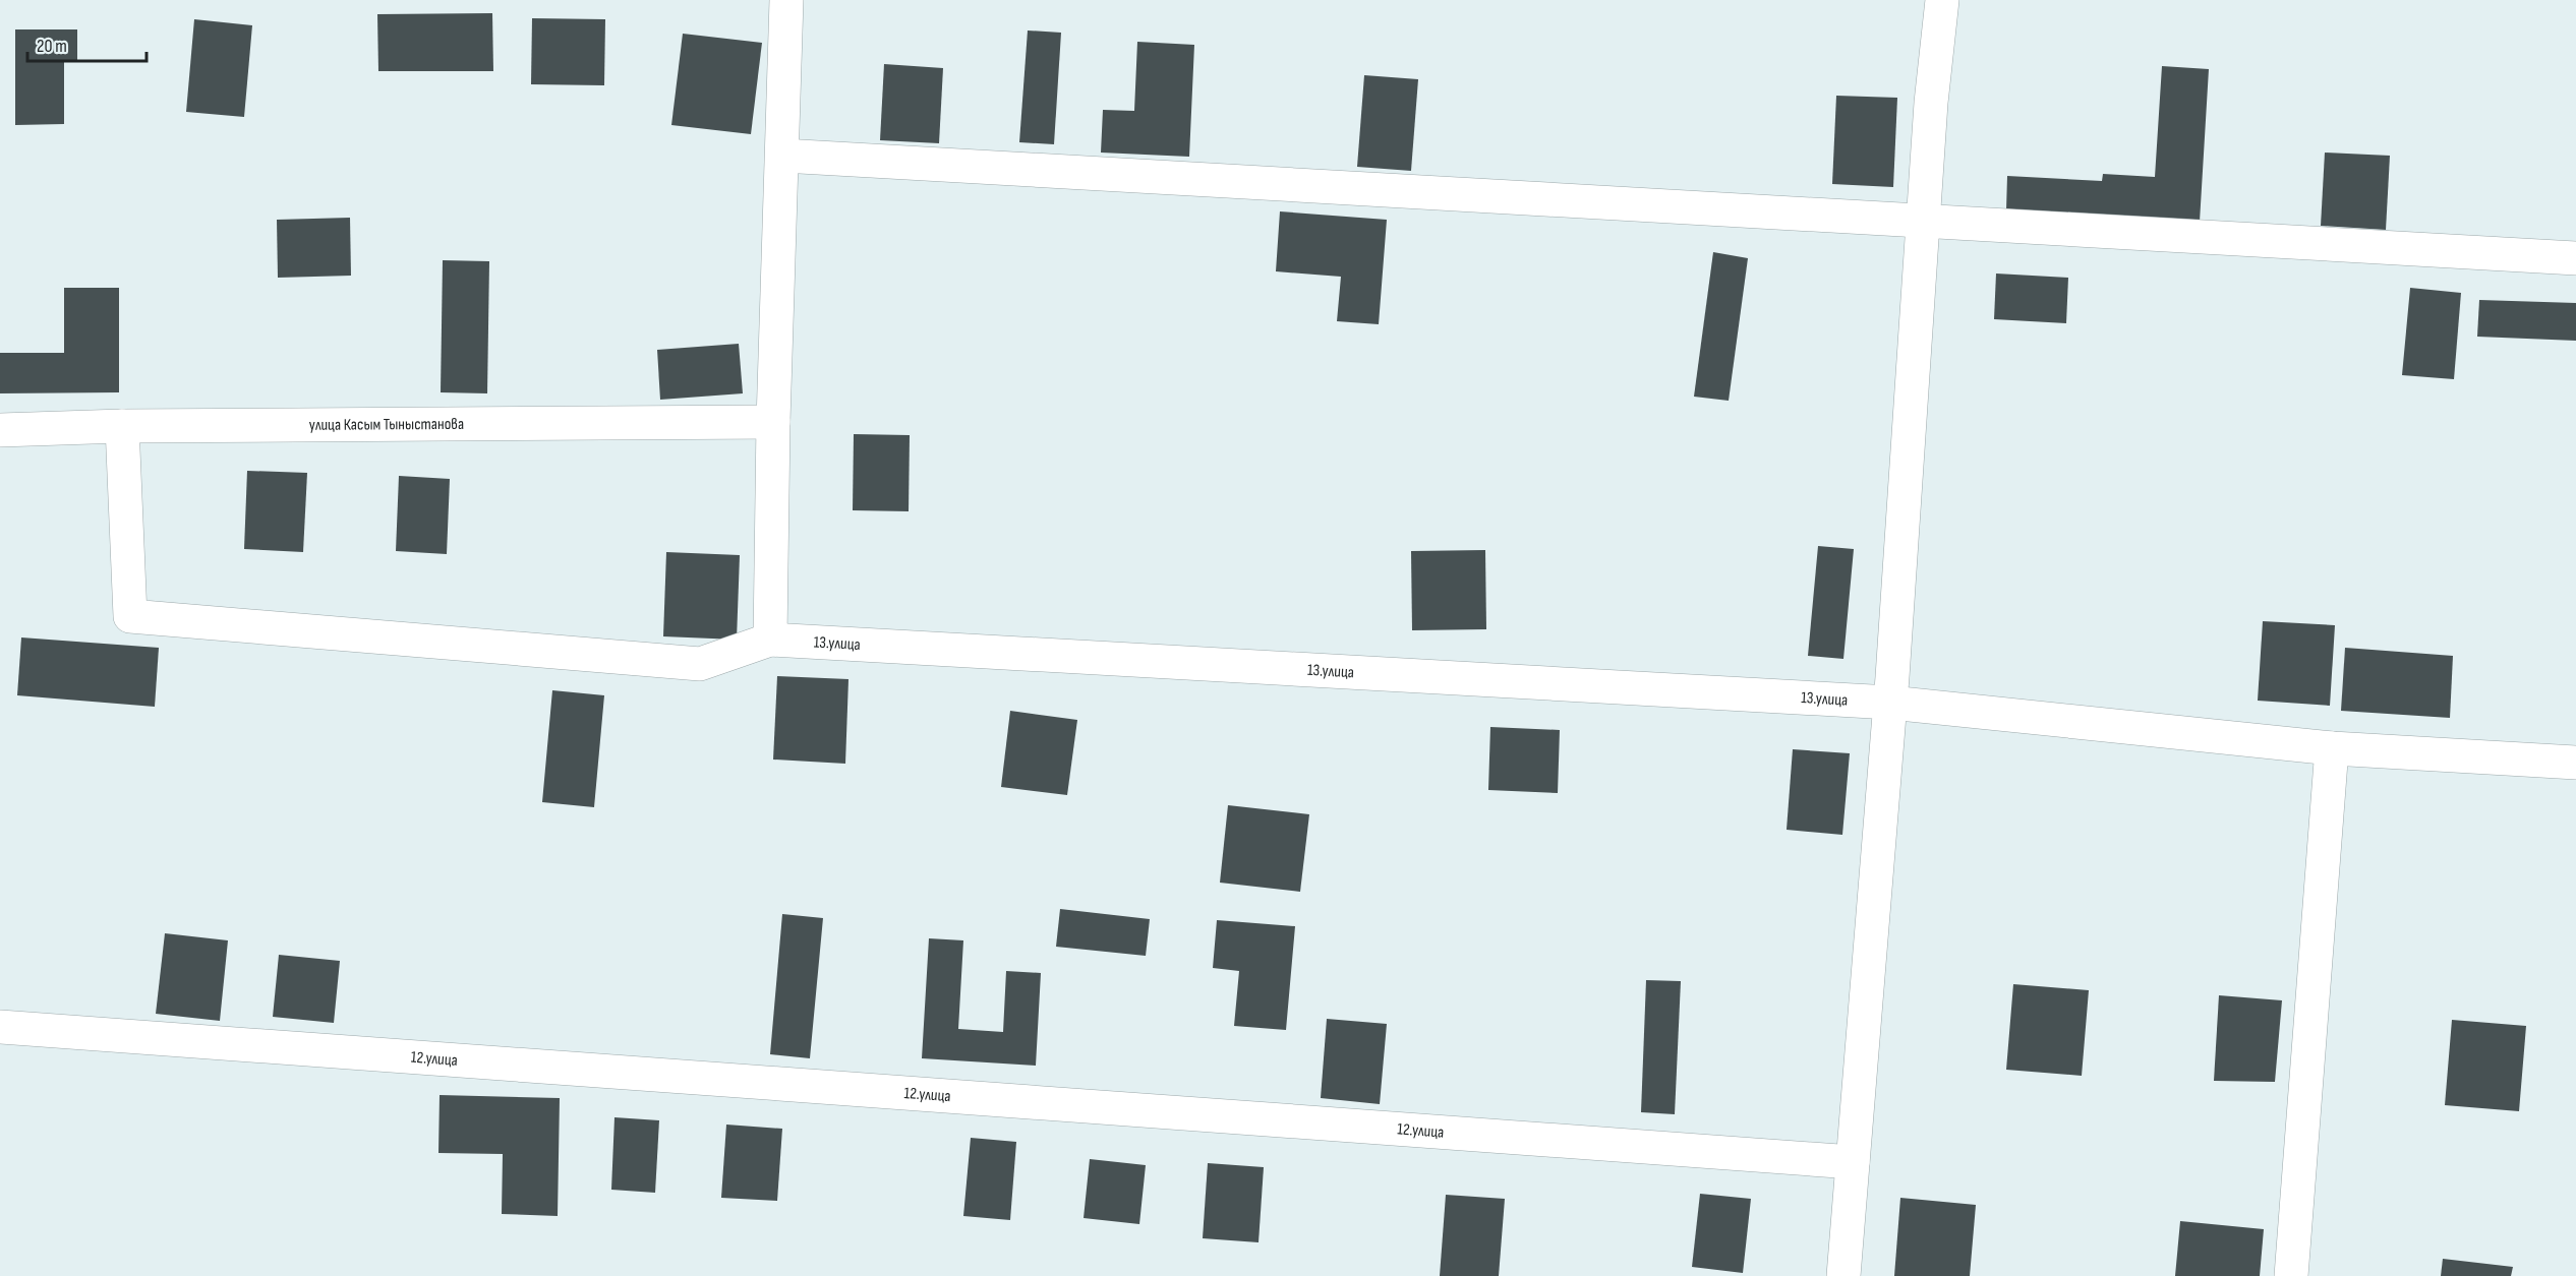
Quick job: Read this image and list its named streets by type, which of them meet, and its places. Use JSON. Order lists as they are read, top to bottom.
{
  "streets": {
    "street": ["улица Касым Тыныстанова", "13.улица", "12.улица"]
  },
  "scale_bar": "20 m"
}
